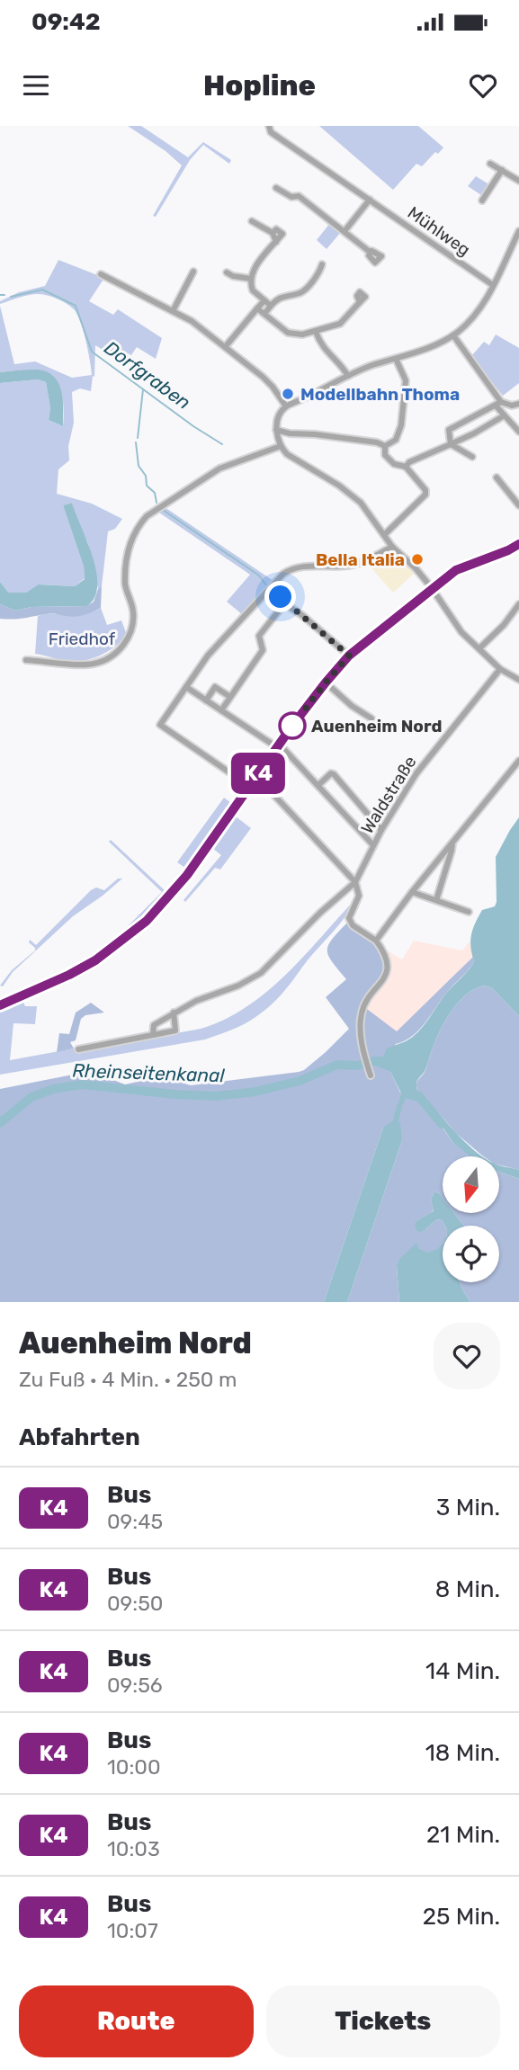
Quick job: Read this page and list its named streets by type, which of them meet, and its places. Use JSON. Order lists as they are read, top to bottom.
{
  "streets": {
    "street": ["Mühlweg", "Waldstraße"]
  },
  "water": ["Dorfgraben", "Rheinseitenkanal"],
  "parks": ["Friedhof"],
  "places": ["Modellbahn Thoma", "Bella Italia", "Auenheim Nord"],
  "lines": ["bus line K4"],
  "north": "bottom",
  "page": {
    "status": "09:42",
    "header": "Hopline",
    "on_map": "K4",
    "heading": [
      ["Auenheim Nord", "Zu Fuß · 4 Min. · 250 m"],
      "Abfahrten"
    ],
    "list": [
      {
        "mark": "K4",
        "name": "Bus",
        "note": "09:45",
        "value": "3 Min."
      },
      {
        "mark": "K4",
        "name": "Bus",
        "note": "09:50",
        "value": "8 Min."
      },
      {
        "mark": "K4",
        "name": "Bus",
        "note": "09:56",
        "value": "14 Min."
      },
      {
        "mark": "K4",
        "name": "Bus",
        "note": "10:00",
        "value": "18 Min."
      },
      {
        "mark": "K4",
        "name": "Bus",
        "note": "10:03",
        "value": "21 Min."
      },
      {
        "mark": "K4",
        "name": "Bus",
        "note": "10:07",
        "value": "25 Min."
      }
    ],
    "buttons": ["Route", "Tickets"]
  }
}
